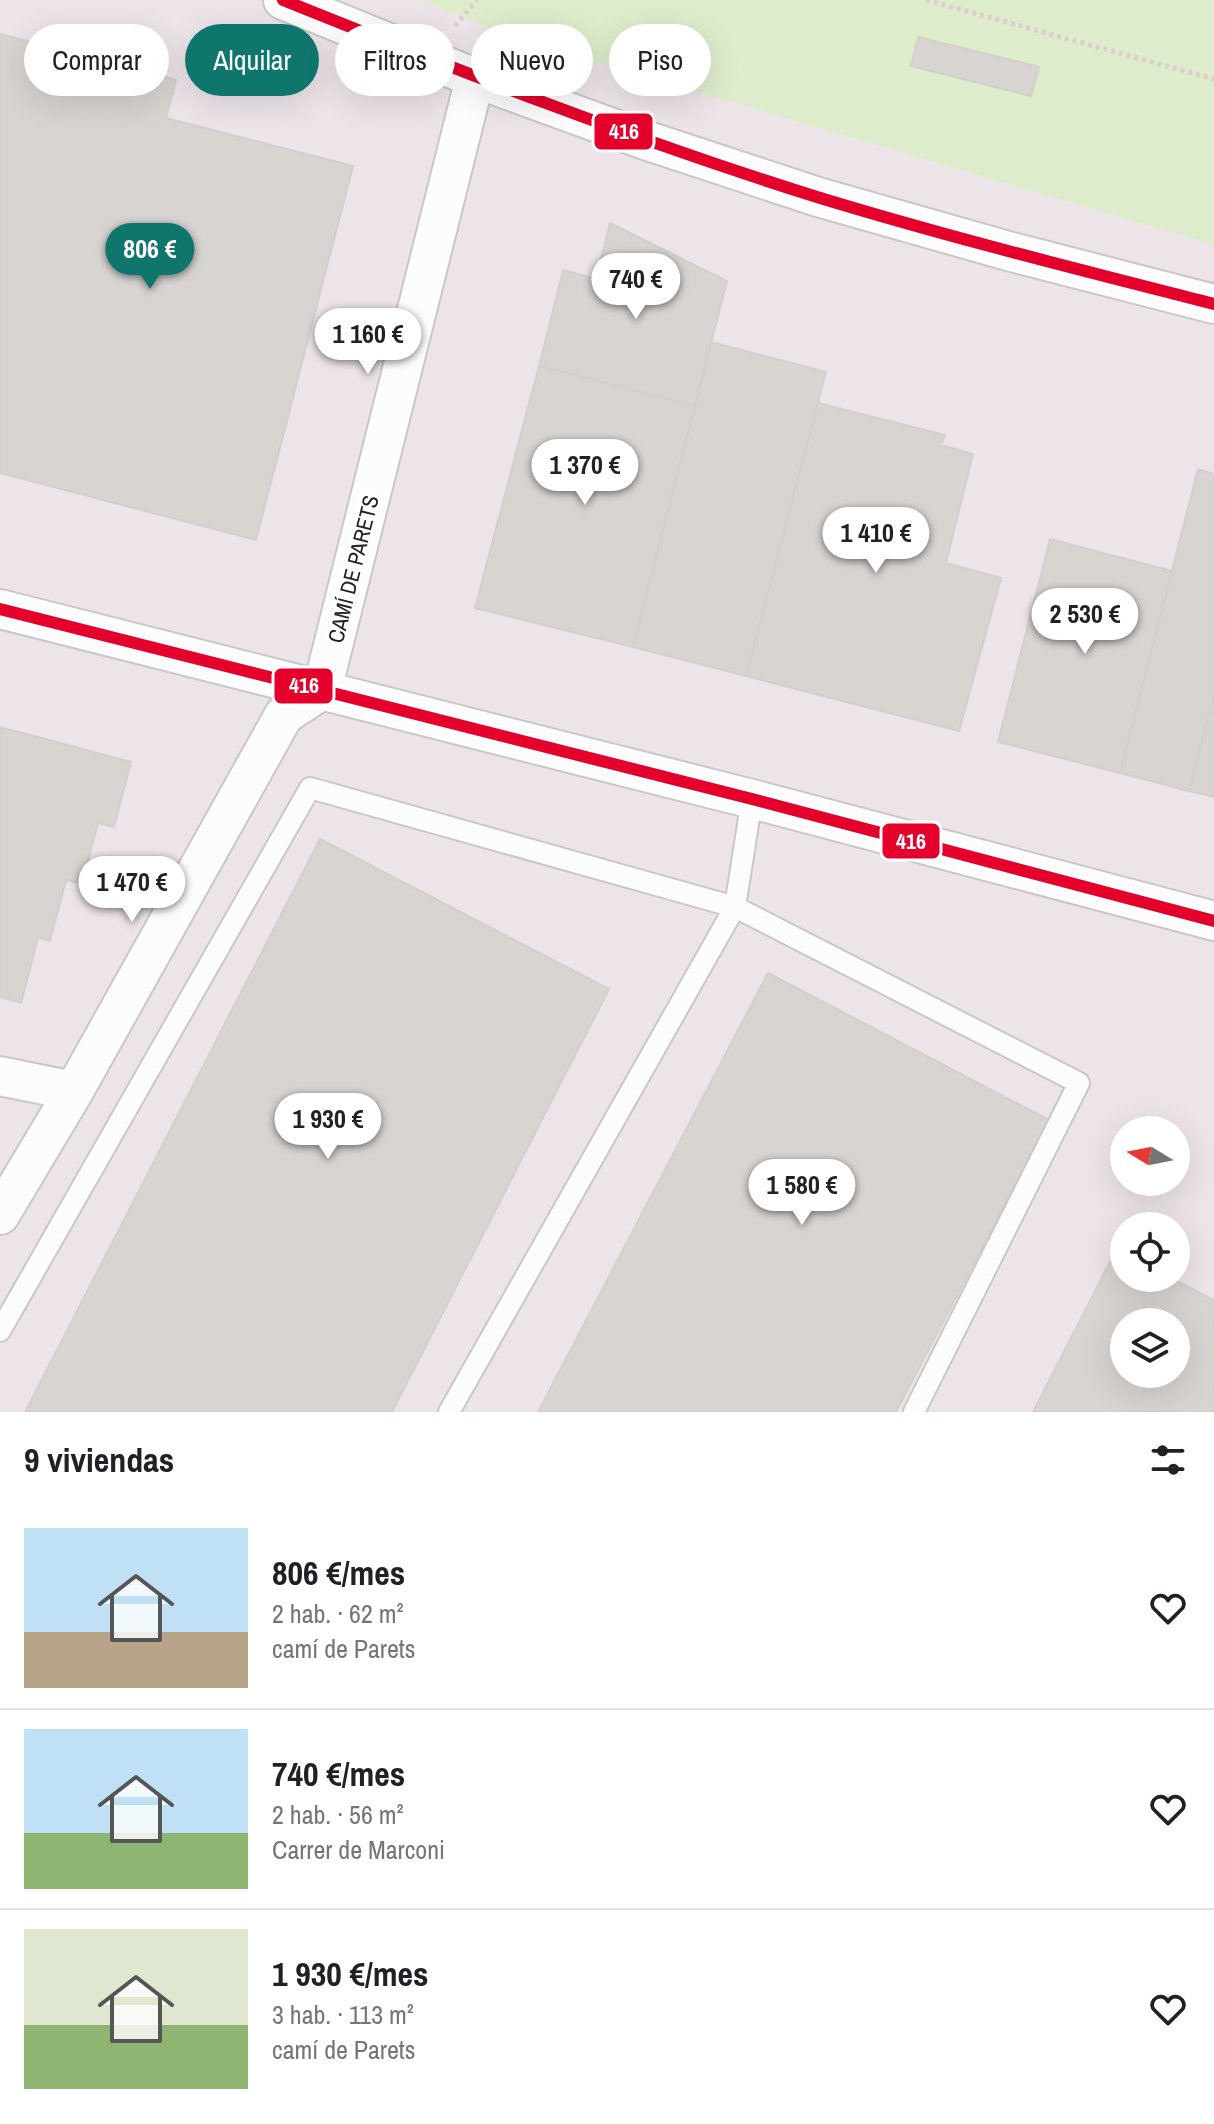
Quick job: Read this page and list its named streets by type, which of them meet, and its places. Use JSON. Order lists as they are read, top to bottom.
{
  "streets": {
    "street": ["CAMÍ DE PARETS"]
  },
  "lines": ["transit line 416"],
  "north": "left",
  "page": {
    "chip": [
      "Comprar",
      "Alquilar",
      "Filtros",
      "Nuevo",
      "Piso"
    ],
    "price": [
      "806 €",
      "740 €",
      "1 160 €",
      "1 370 €",
      "1 410 €",
      "2 530 €",
      "1 470 €",
      "1 930 €",
      "1 580 €"
    ],
    "heading": "9 viviendas",
    "list": [
      {
        "name": "806 €/mes",
        "note": "2 hab. · 62 m² · camí de Parets"
      },
      {
        "name": "740 €/mes",
        "note": "2 hab. · 56 m² · Carrer de Marconi"
      },
      {
        "name": "1 930 €/mes",
        "note": "3 hab. · 113 m² · camí de Parets"
      }
    ]
  }
}
